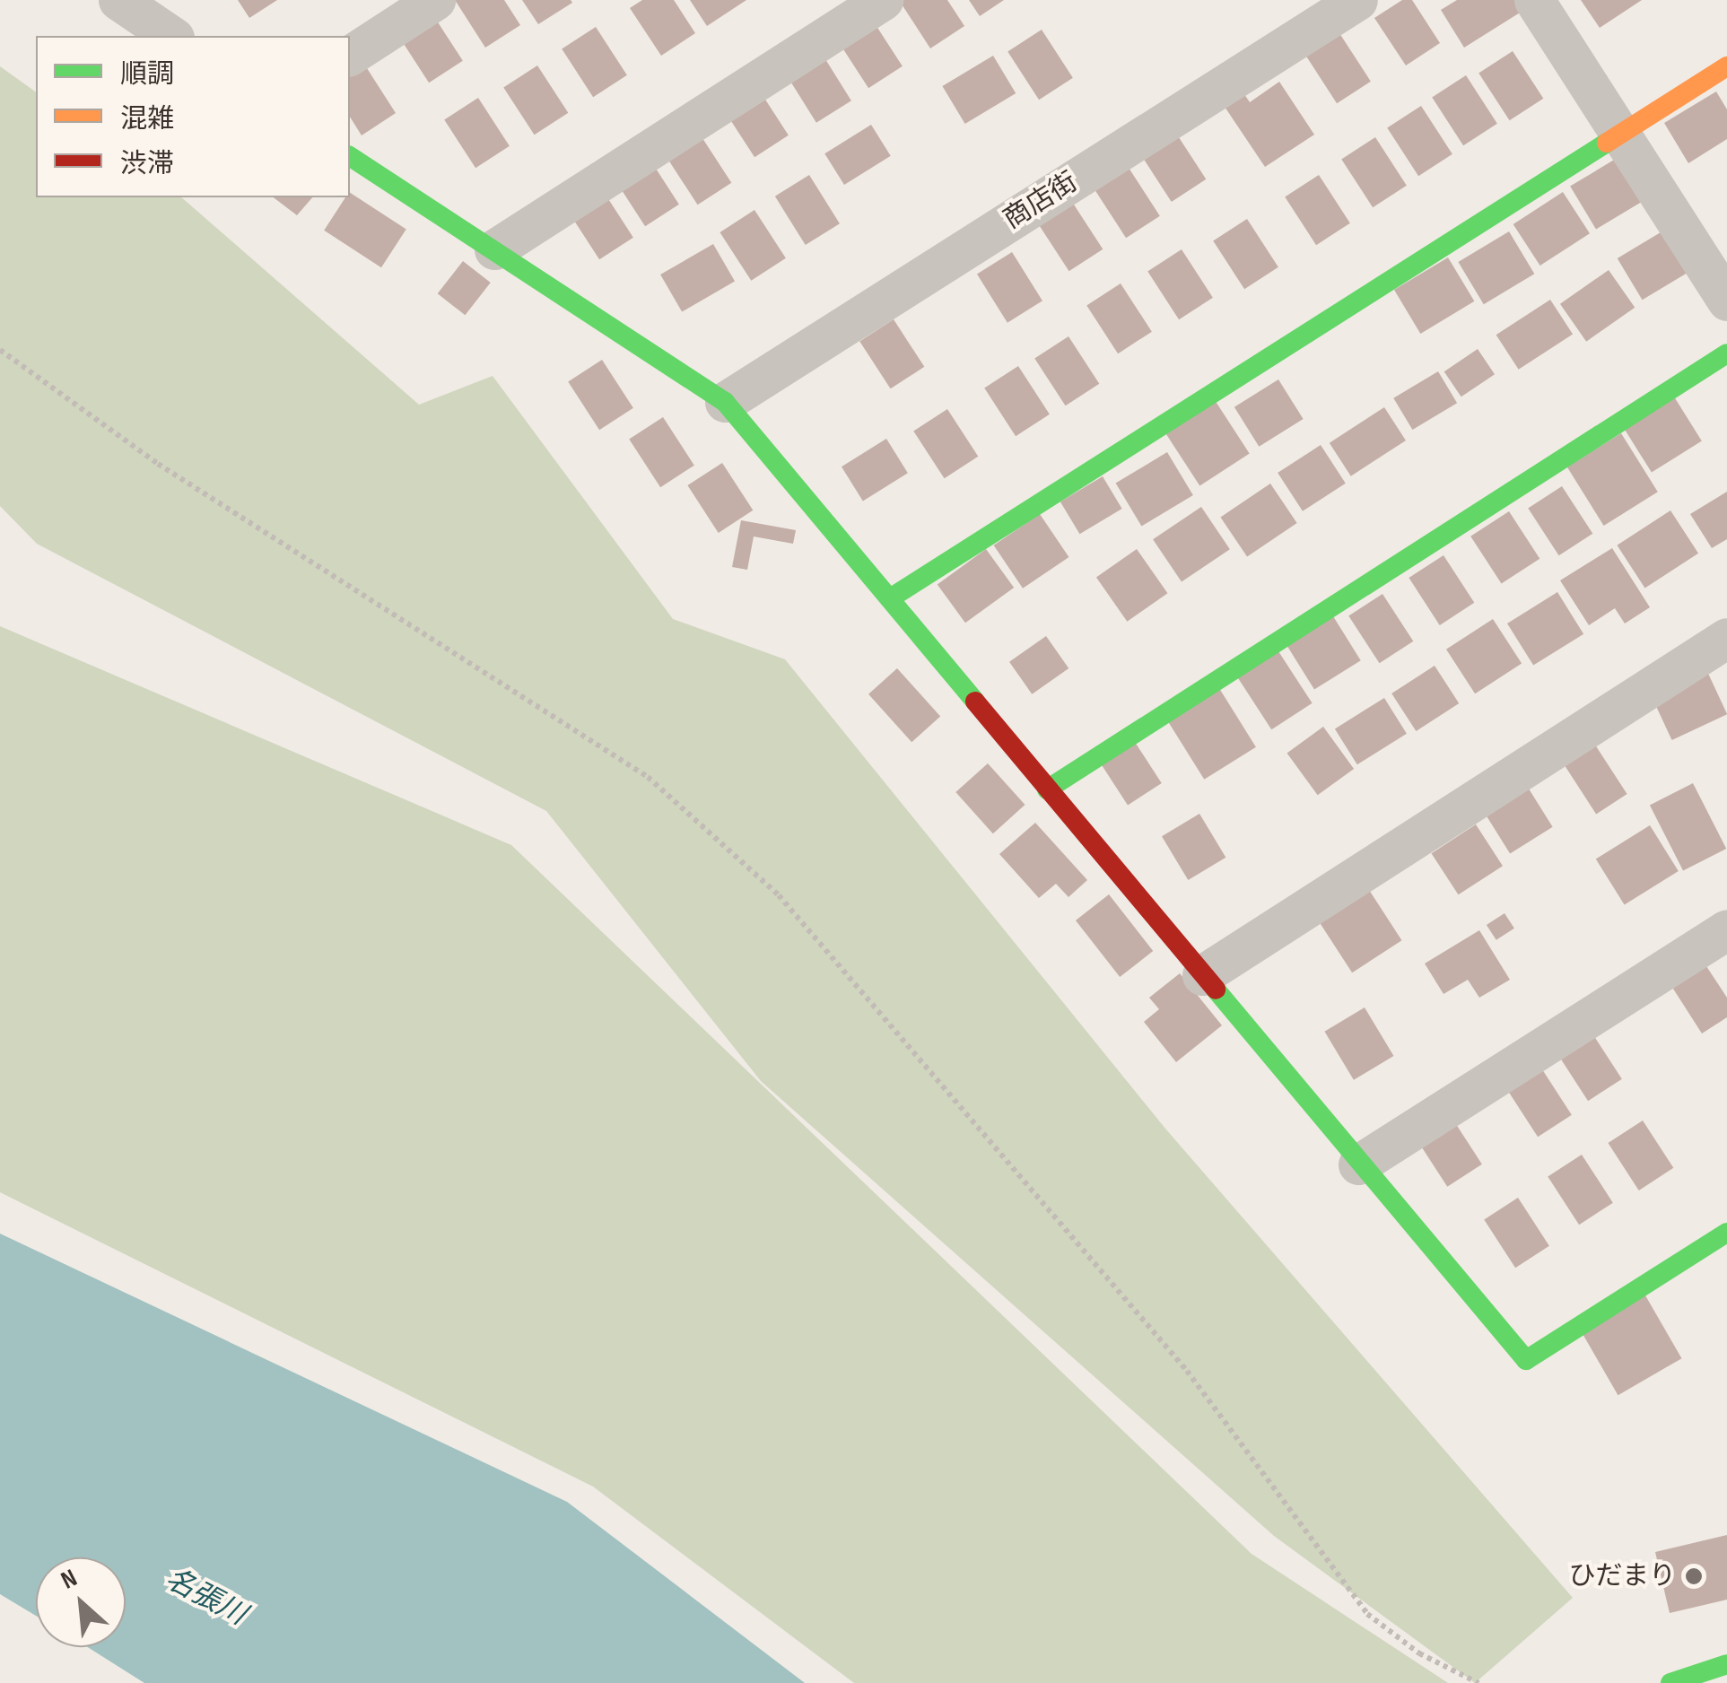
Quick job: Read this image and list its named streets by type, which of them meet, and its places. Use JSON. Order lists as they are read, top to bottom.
{
  "streets": {
    "street": ["商店街"]
  },
  "water": ["名張川"],
  "places": ["ひだまり"],
  "legend": ["順調", "混雑", "渋滞"],
  "north": "top left"
}
